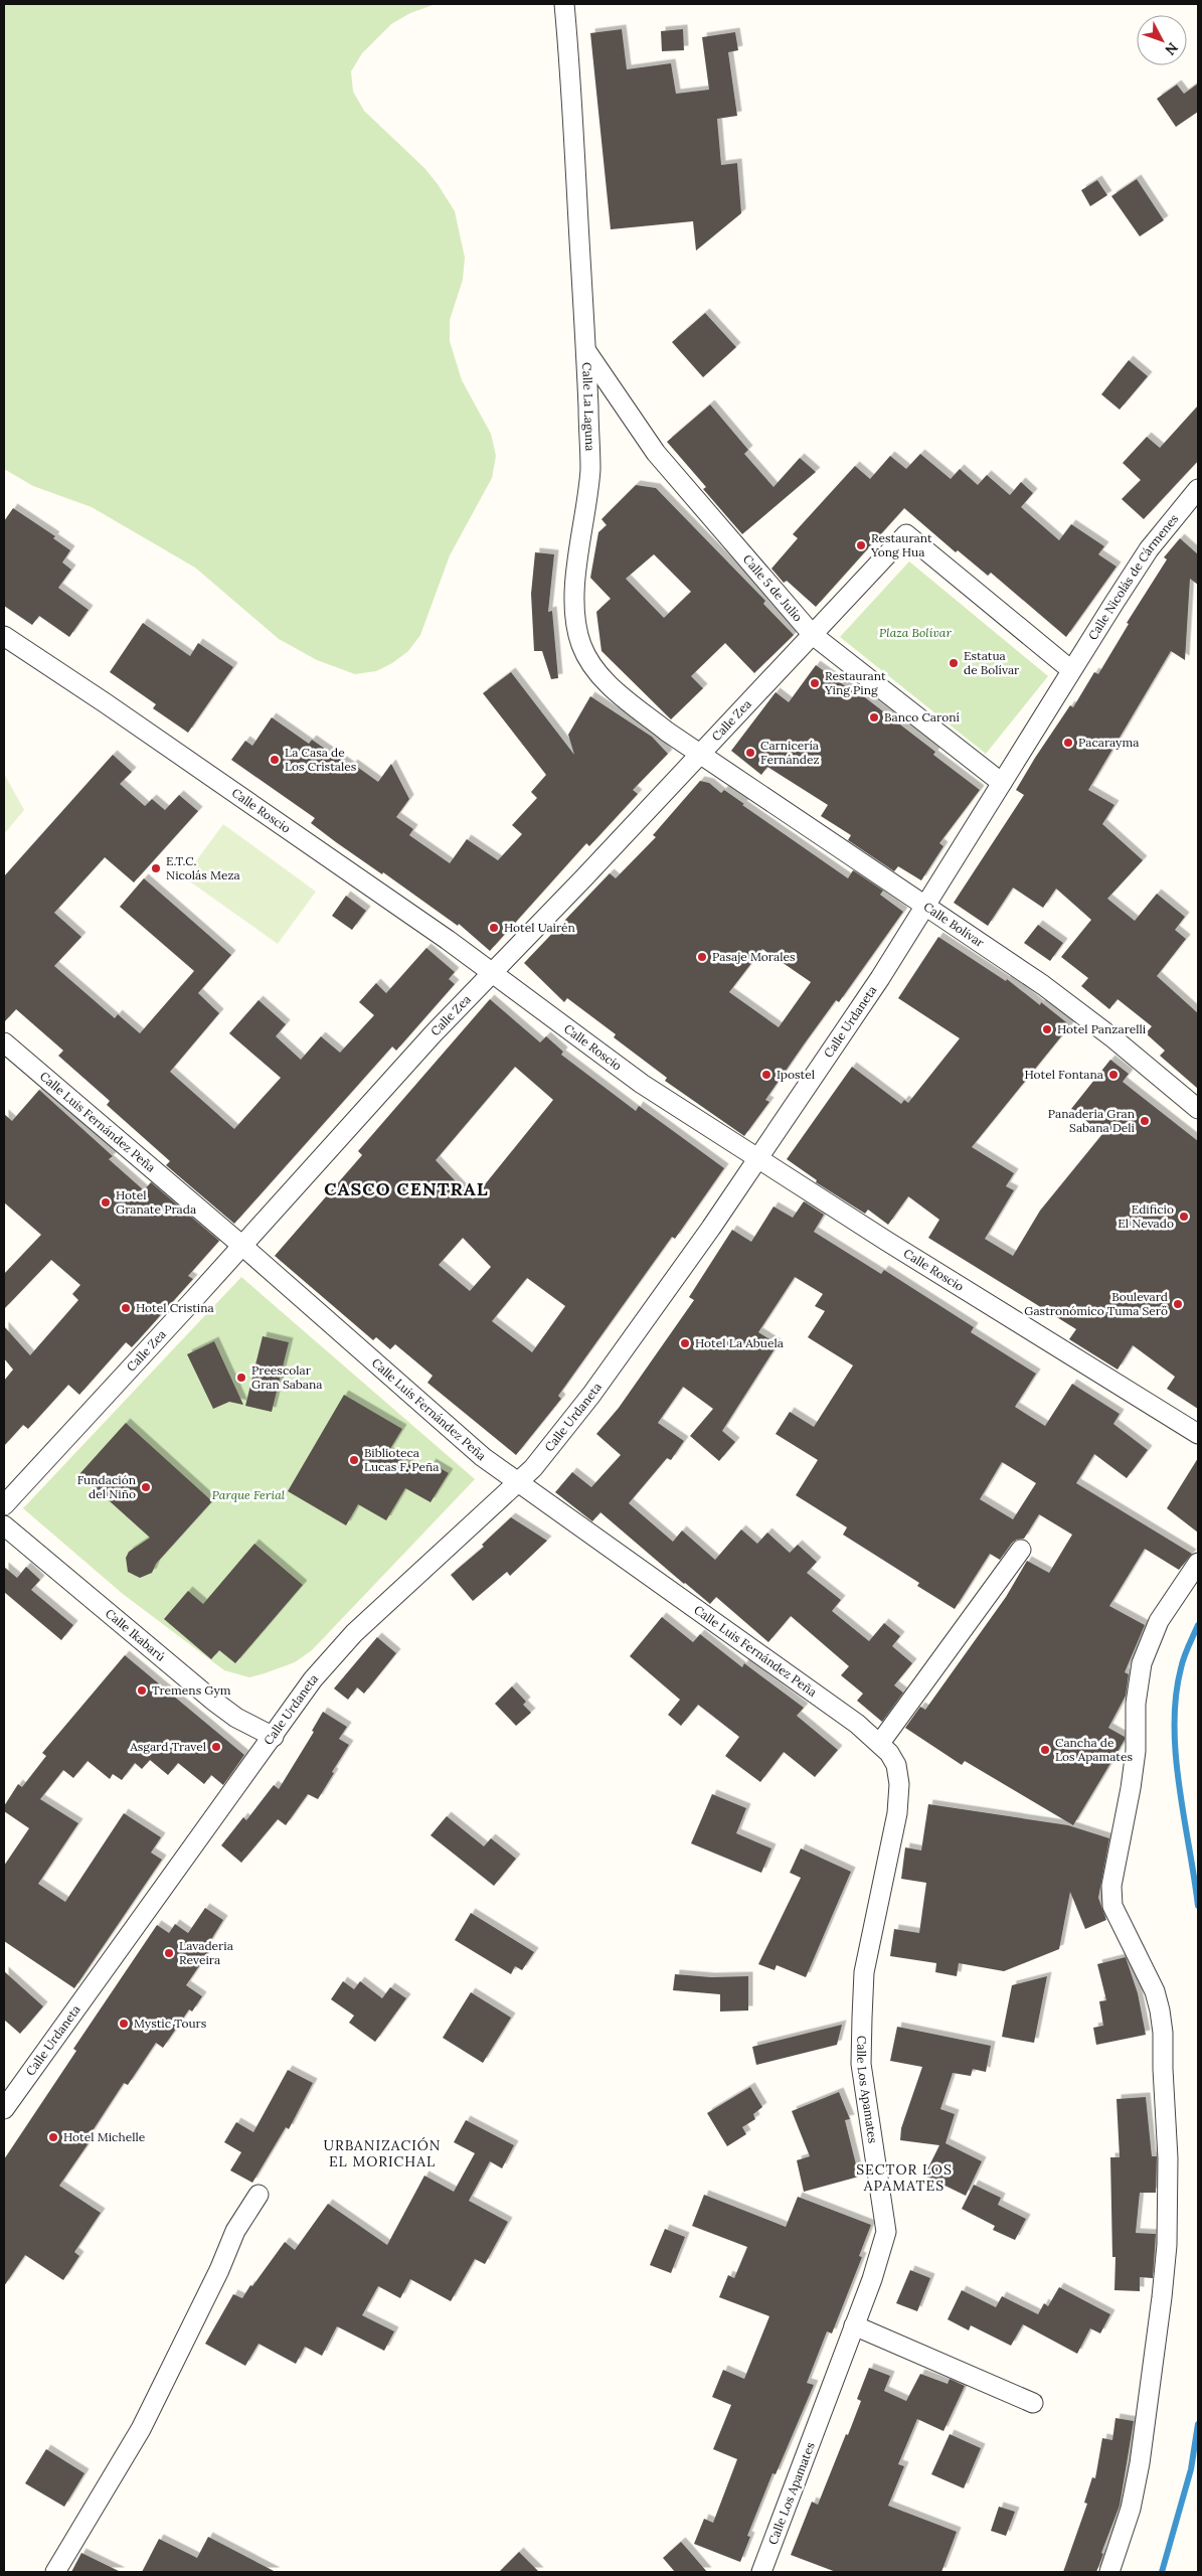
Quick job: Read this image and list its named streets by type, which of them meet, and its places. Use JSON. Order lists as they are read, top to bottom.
{
  "streets": {
    "street": [
      "Calle La Laguna",
      "Calle Nicolás de Cármenes",
      "Calle 5 de Julio",
      "Calle Zea",
      "Calle Roscio",
      "Calle Bolívar",
      "Calle Urdaneta",
      "Calle Luis Fernández Peña",
      "Calle Ikabarú",
      "Calle Los Apamates"
    ]
  },
  "crossings": [
    ["Calle La Laguna", "Calle 5 de Julio"],
    ["Calle La Laguna", "Calle Zea"],
    ["Calle La Laguna", "Calle Bolívar"],
    ["Calle Nicolás de Cármenes", "Calle Zea"],
    ["Calle Nicolás de Cármenes", "Calle Urdaneta"],
    ["Calle 5 de Julio", "Calle Zea"],
    ["Calle 5 de Julio", "Calle Urdaneta"],
    ["Calle Zea", "Calle Roscio"],
    ["Calle Zea", "Calle Bolívar"],
    ["Calle Zea", "Calle Urdaneta"],
    ["Calle Zea", "Calle Luis Fernández Peña"],
    ["Calle Roscio", "Calle Urdaneta"],
    ["Calle Bolívar", "Calle Urdaneta"],
    ["Calle Urdaneta", "Calle Luis Fernández Peña"],
    ["Calle Urdaneta", "Calle Ikabarú"],
    ["Calle Luis Fernández Peña", "Calle Los Apamates"]
  ],
  "districts": ["CASCO CENTRAL", "URBANIZACIÓN EL MORICHAL", "SECTOR LOS APAMATES"],
  "parks": ["Plaza Bolívar", "Parque Ferial"],
  "places": [
    "Restaurant Yong Hua",
    "Estatua de Bolívar",
    "Restaurant Ying Ping",
    "Banco Caroní",
    "Pacarayma",
    "Carnicería Fernández",
    "La Casa de Los Cristales",
    "E.T.C. Nicolás Meza",
    "Hotel Uairén",
    "Pasaje Morales",
    "Hotel Panzarelli",
    "Ipostel",
    "Hotel Fontana",
    "Panaderia Gran Sabana Deli",
    "Hotel Granate Prada",
    "Edificio El Nevado",
    "Boulevard Gastronómico Tuma Serö",
    "Hotel Cristina",
    "Hotel La Abuela",
    "Preescolar Gran Sabana",
    "Biblioteca Lucas F. Peña",
    "Fundación del Niño",
    "Tremens Gym",
    "Asgard Travel",
    "Cancha de Los Apamates",
    "Lavaderia Reveira",
    "Mystic Tours",
    "Hotel Michelle"
  ],
  "north": "bottom right"
}
